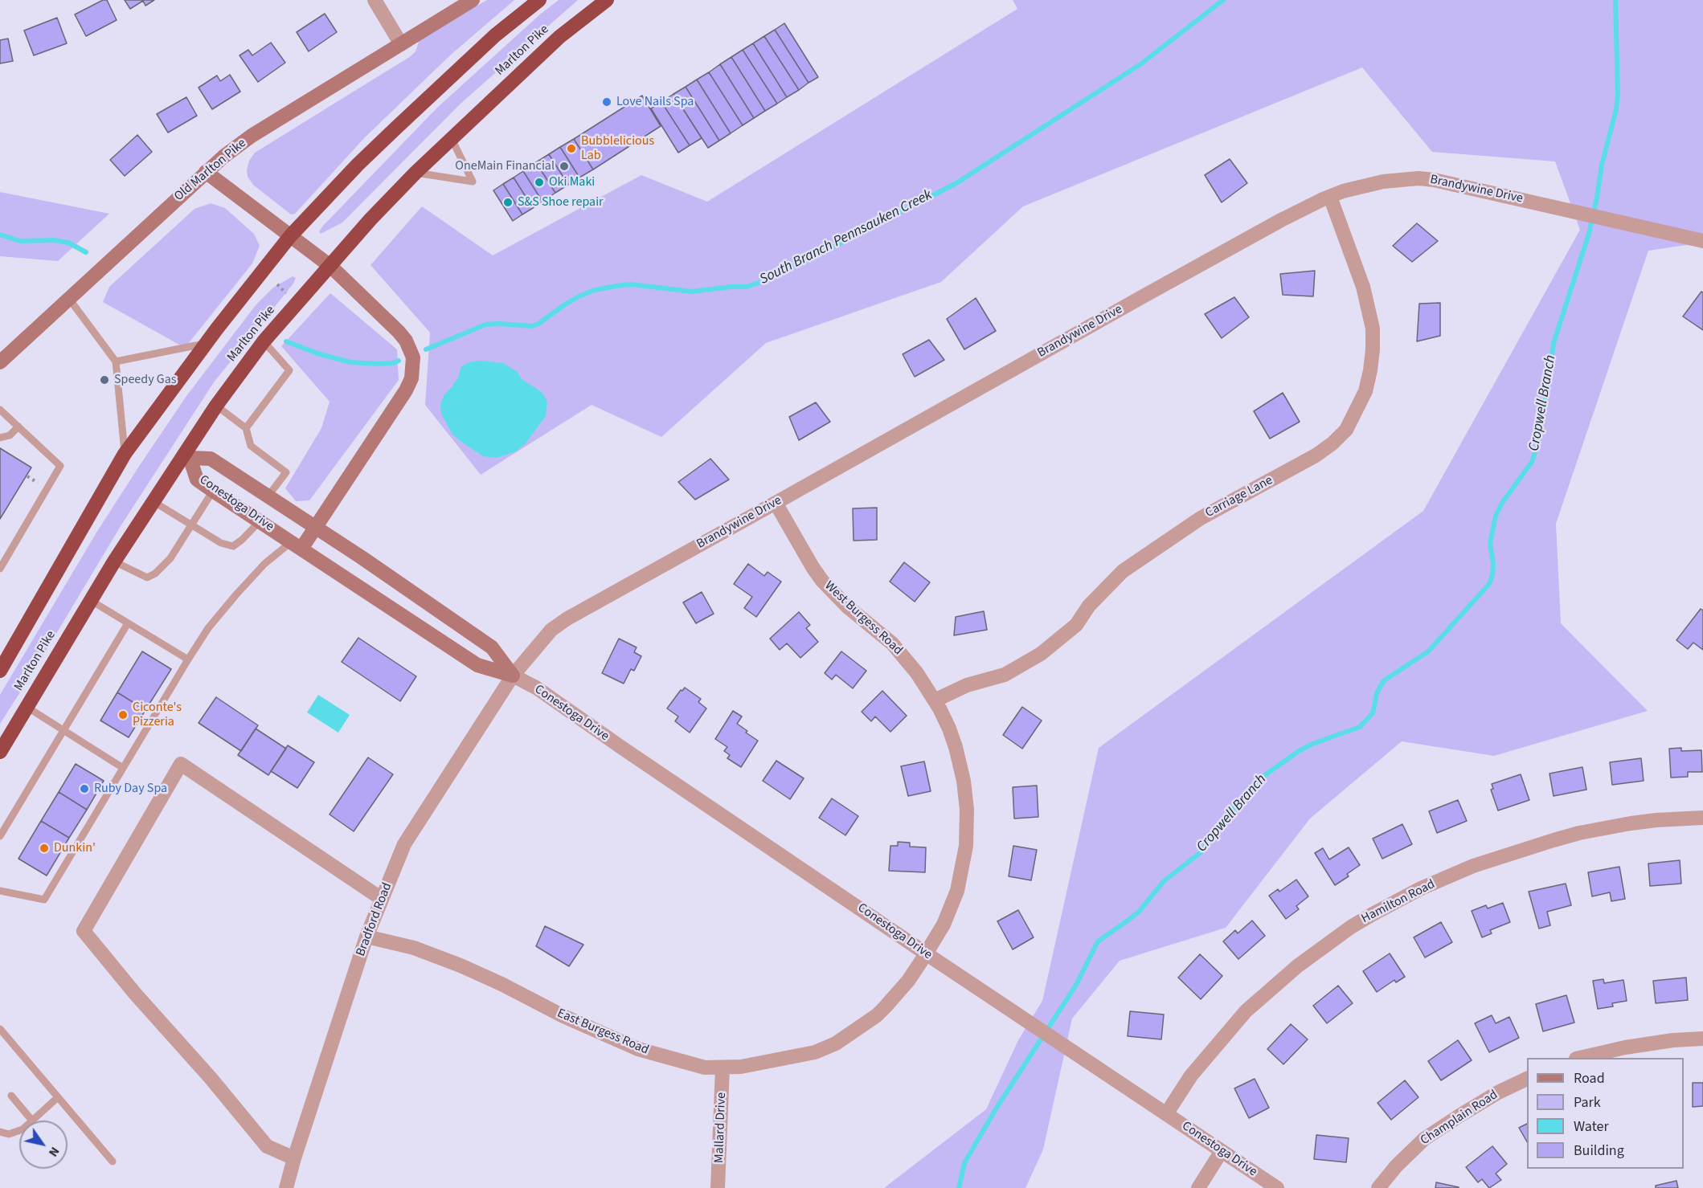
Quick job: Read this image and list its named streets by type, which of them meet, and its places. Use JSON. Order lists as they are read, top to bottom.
{
  "streets": {
    "highway": ["Marlton Pike"],
    "street": [
      "Old Marlton Pike",
      "Brandywine Drive",
      "Carriage Lane",
      "Conestoga Drive",
      "West Burgess Road",
      "Hamilton Road",
      "Bradford Road",
      "East Burgess Road",
      "Champlain Road",
      "Mallard Drive"
    ]
  },
  "crossings": [
    ["Marlton Pike", "Conestoga Drive"],
    ["Brandywine Drive", "Carriage Lane"],
    ["Brandywine Drive", "Conestoga Drive"],
    ["Brandywine Drive", "West Burgess Road"],
    ["Brandywine Drive", "Bradford Road"],
    ["Carriage Lane", "West Burgess Road"],
    ["Conestoga Drive", "West Burgess Road"],
    ["Conestoga Drive", "Hamilton Road"],
    ["Conestoga Drive", "Bradford Road"],
    ["Conestoga Drive", "East Burgess Road"],
    ["West Burgess Road", "East Burgess Road"],
    ["Bradford Road", "East Burgess Road"],
    ["East Burgess Road", "Mallard Drive"]
  ],
  "water": ["South Branch Pennsauken Creek", "Cropwell Branch"],
  "places": [
    "Love Nails Spa",
    "Bubblelicious Lab",
    "OneMain Financial",
    "Oki Maki",
    "S&S Shoe repair",
    "Speedy Gas",
    "Ciconte's Pizzeria",
    "Ruby Day Spa",
    "Dunkin'"
  ],
  "legend": [
    "Road",
    "Park",
    "Water",
    "Building"
  ],
  "north": "bottom right"
}
